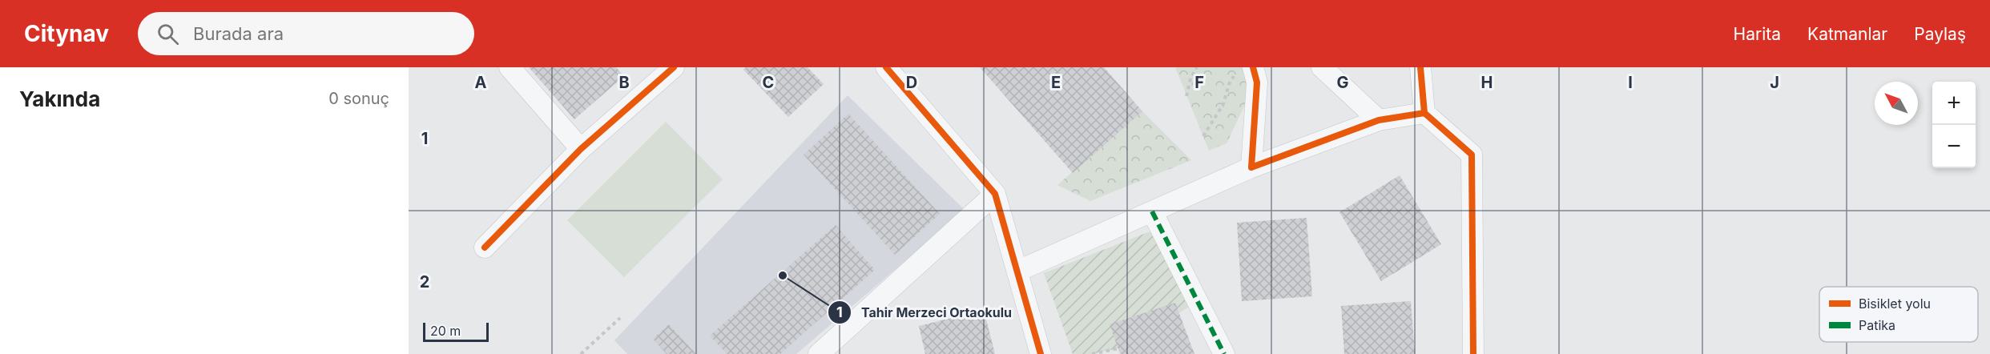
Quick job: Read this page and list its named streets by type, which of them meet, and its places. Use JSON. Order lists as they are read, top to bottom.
{
  "places": ["Tahir Merzeci Ortaokulu"],
  "legend": ["Bisiklet yolu", "Patika"],
  "scale_bar": "20 m",
  "north": "top left",
  "page": {
    "header": "Citynav",
    "search": "Burada ara",
    "nav": ["Harita", "Katmanlar", "Paylaş"],
    "heading": ["Yakında", "0 sonuç"],
    "map_buttons": ["+", "−"],
    "scale": "20 m"
  },
  "grid": {
    "columns": [
      "A",
      "B",
      "C",
      "D",
      "E",
      "F",
      "G",
      "H",
      "I",
      "J"
    ],
    "rows": ["1", "2"]
  }
}
